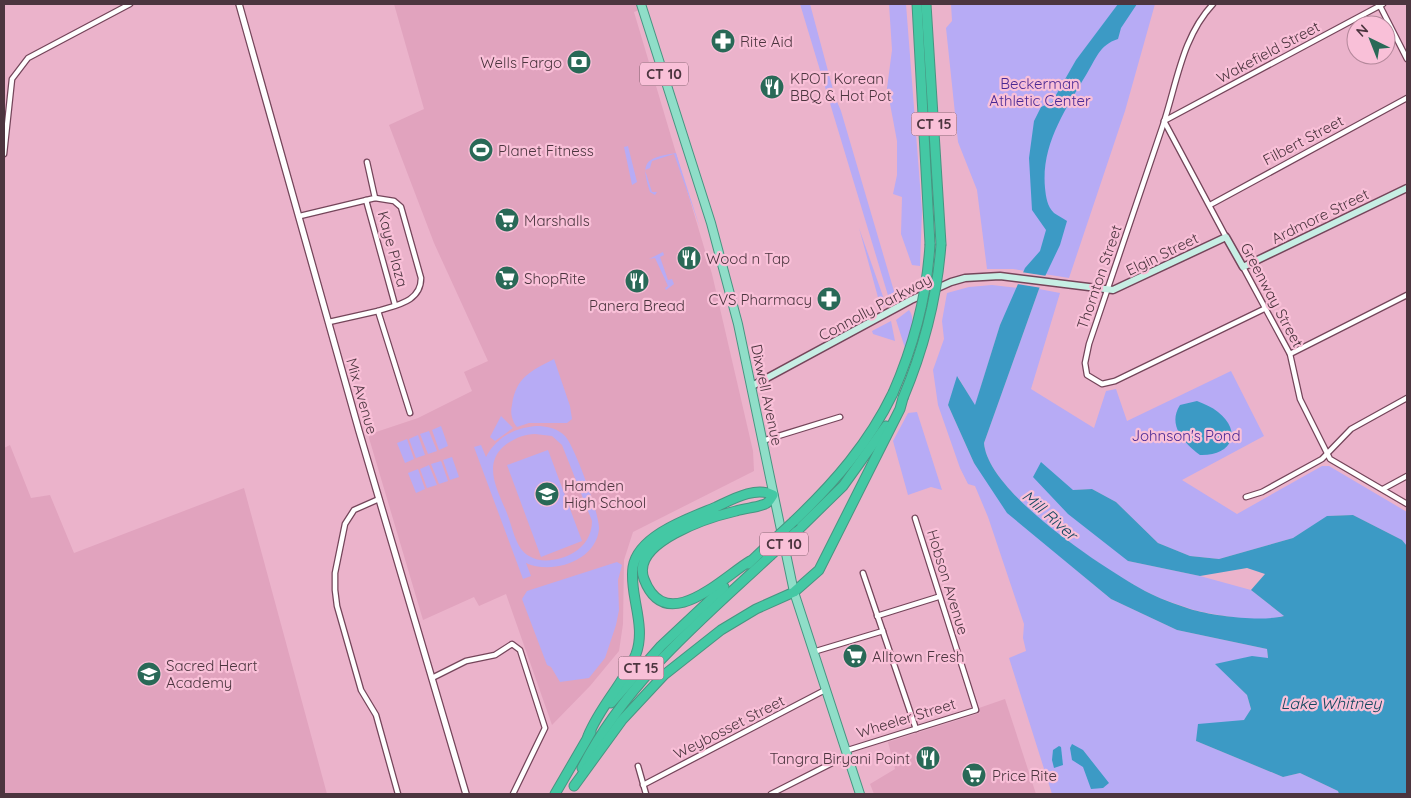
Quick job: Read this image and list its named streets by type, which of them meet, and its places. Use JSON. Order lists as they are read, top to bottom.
{
  "streets": {
    "highway": ["CT 15"],
    "main road": [
      "CT 10",
      "Ardmore Street",
      "Elgin Street",
      "Greenway Street",
      "Connolly Parkway",
      "Dixwell Avenue"
    ],
    "street": [
      "Wakefield Street",
      "Filbert Street",
      "Kaye Plaza",
      "Thornton Street",
      "Mix Avenue",
      "Hobson Avenue",
      "Wheeler Street",
      "Weybosset Street"
    ]
  },
  "crossings": [
    ["Wakefield Street", "Thornton Street"],
    ["Wakefield Street", "Greenway Street"],
    ["Filbert Street", "Greenway Street"],
    ["Ardmore Street", "Greenway Street"],
    ["Kaye Plaza", "Mix Avenue"],
    ["Elgin Street", "Thornton Street"],
    ["Elgin Street", "Greenway Street"],
    ["Elgin Street", "Connolly Parkway"],
    ["Thornton Street", "Greenway Street"],
    ["Thornton Street", "Connolly Parkway"],
    ["Connolly Parkway", "Dixwell Avenue"],
    ["Dixwell Avenue", "Wheeler Street"],
    ["Dixwell Avenue", "Weybosset Street"],
    ["Hobson Avenue", "Wheeler Street"]
  ],
  "water": ["Mill River", "Lake Whitney"],
  "parks": ["Beckerman Athletic Center", "Johnson's Pond"],
  "places": {
    "pharmacy": ["Rite Aid", "CVS Pharmacy"],
    "bank": ["Wells Fargo"],
    "restaurant": [
      "KPOT Korean BBQ & Hot Pot",
      "Wood n Tap",
      "Panera Bread",
      "Tangra Biryani Point"
    ],
    "sports": ["Planet Fitness"],
    "supermarket": [
      "Marshalls",
      "ShopRite",
      "Alltown Fresh",
      "Price Rite"
    ],
    "school or university": ["Hamden High School", "Sacred Heart Academy"]
  },
  "north": "top left"
}
